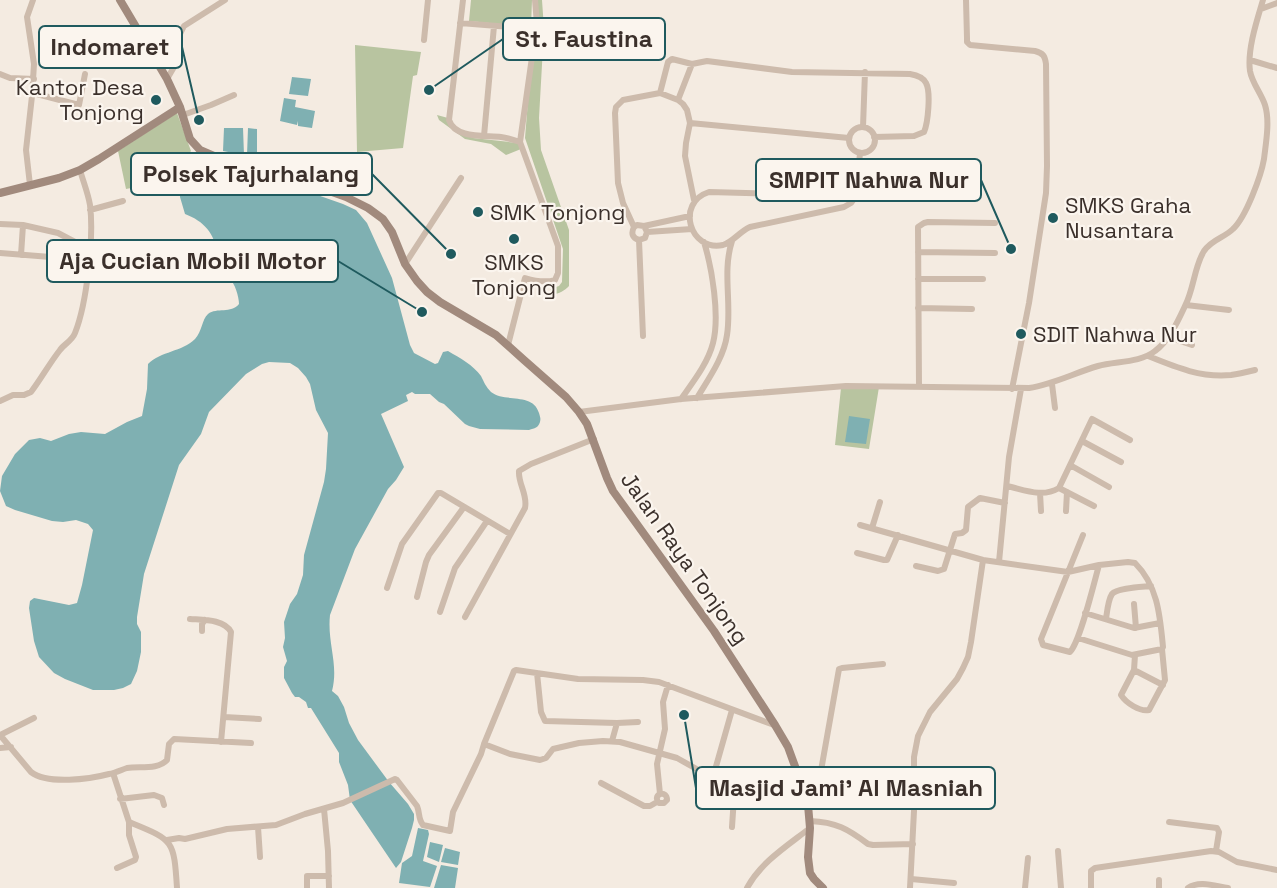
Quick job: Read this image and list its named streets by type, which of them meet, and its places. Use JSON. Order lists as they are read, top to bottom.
{
  "streets": {
    "main road": ["Jalan Raya Tonjong"]
  },
  "places": [
    "St. Faustina",
    "Kantor Desa Tonjong",
    "Indomaret",
    "SMK Tonjong",
    "SMKS Graha Nusantara",
    "SMKS Tonjong",
    "SMPIT Nahwa Nur",
    "Polsek Tajurhalang",
    "Aja Cucian Mobil Motor",
    "SDIT Nahwa Nur",
    "Masjid Jami' Al Masniah"
  ]
}
